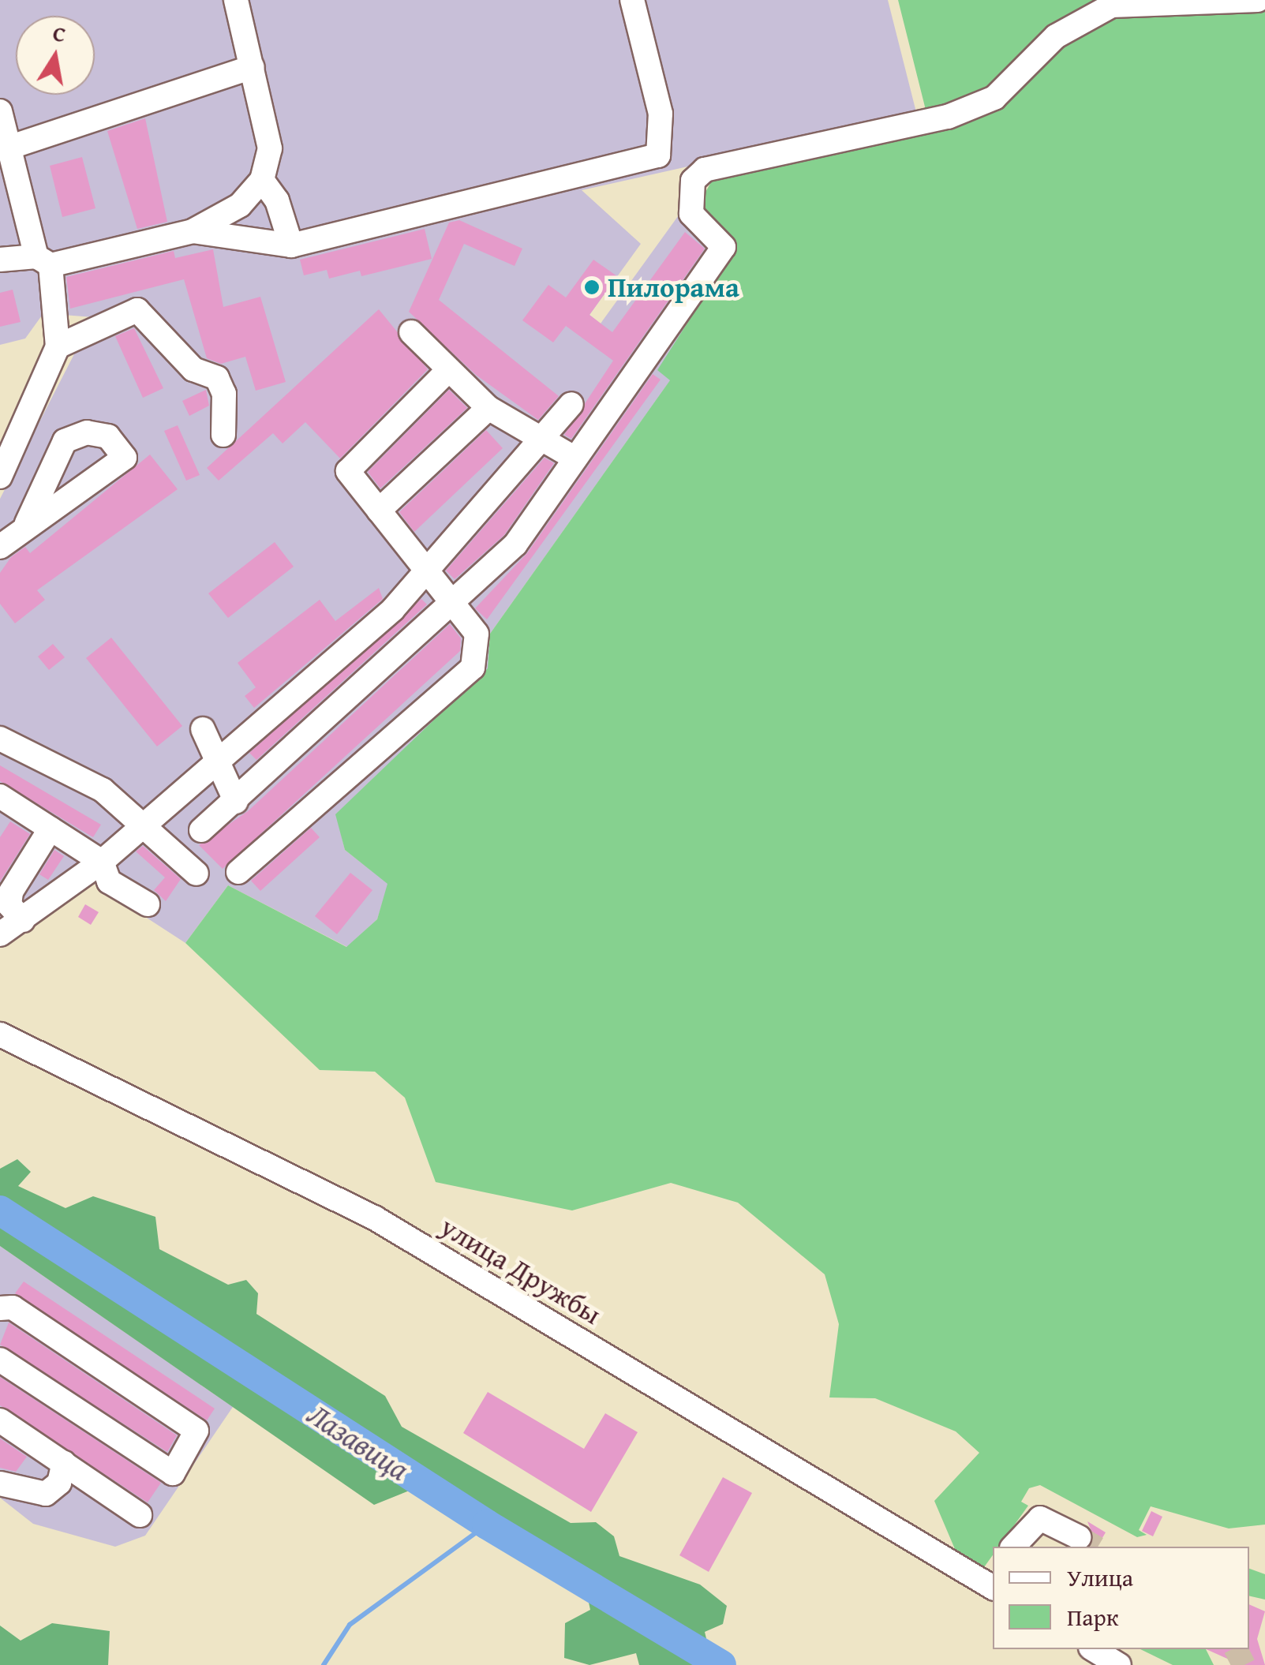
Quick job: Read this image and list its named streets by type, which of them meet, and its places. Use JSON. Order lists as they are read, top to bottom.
{
  "streets": {
    "street": ["улица Дружбы"]
  },
  "water": ["Лазавица"],
  "places": ["Пилорама"],
  "legend": ["Улица", "Парк"],
  "north": "top"
}
